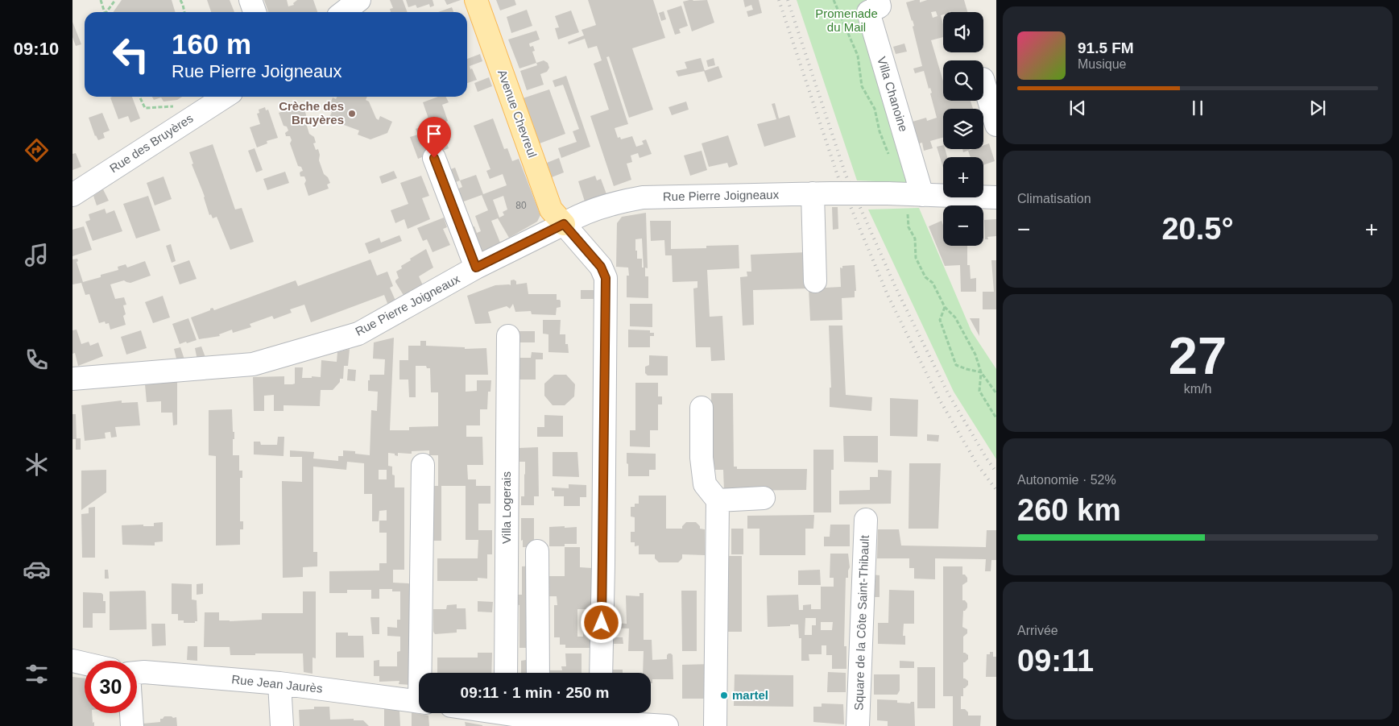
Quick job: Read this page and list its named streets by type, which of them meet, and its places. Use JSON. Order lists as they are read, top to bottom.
{
  "streets": {
    "main road": ["Avenue Chevreul"],
    "street": [
      "Villa Chanoine",
      "Rue des Bruyères",
      "Rue Pierre Joigneaux",
      "Villa Logerais",
      "Square de la Côte Saint-Thibault",
      "Rue Jean Jaurès"
    ]
  },
  "crossings": [
    ["Villa Chanoine", "Rue Pierre Joigneaux"],
    ["Avenue Chevreul", "Rue Pierre Joigneaux"]
  ],
  "parks": ["Promenade du Mail"],
  "places": ["Crèche des Bruyères", "martel"],
  "house_numbers": ["80"],
  "page": {
    "tabs": "09:10",
    "map_buttons": ["+", "−"],
    "turn": ["160 m", "Rue Pierre Joigneaux"],
    "song": ["91.5 FM", "Musique"],
    "tile": [
      "Climatisation",
      ["27", "km/h"],
      ["Autonomie · 52%", "260 km"],
      ["Arrivée", "09:11"]
    ],
    "heat": ["−", "20.5°", "+"],
    "limit": "30",
    "trip": "09:11 · 1 min · 250 m"
  }
}
